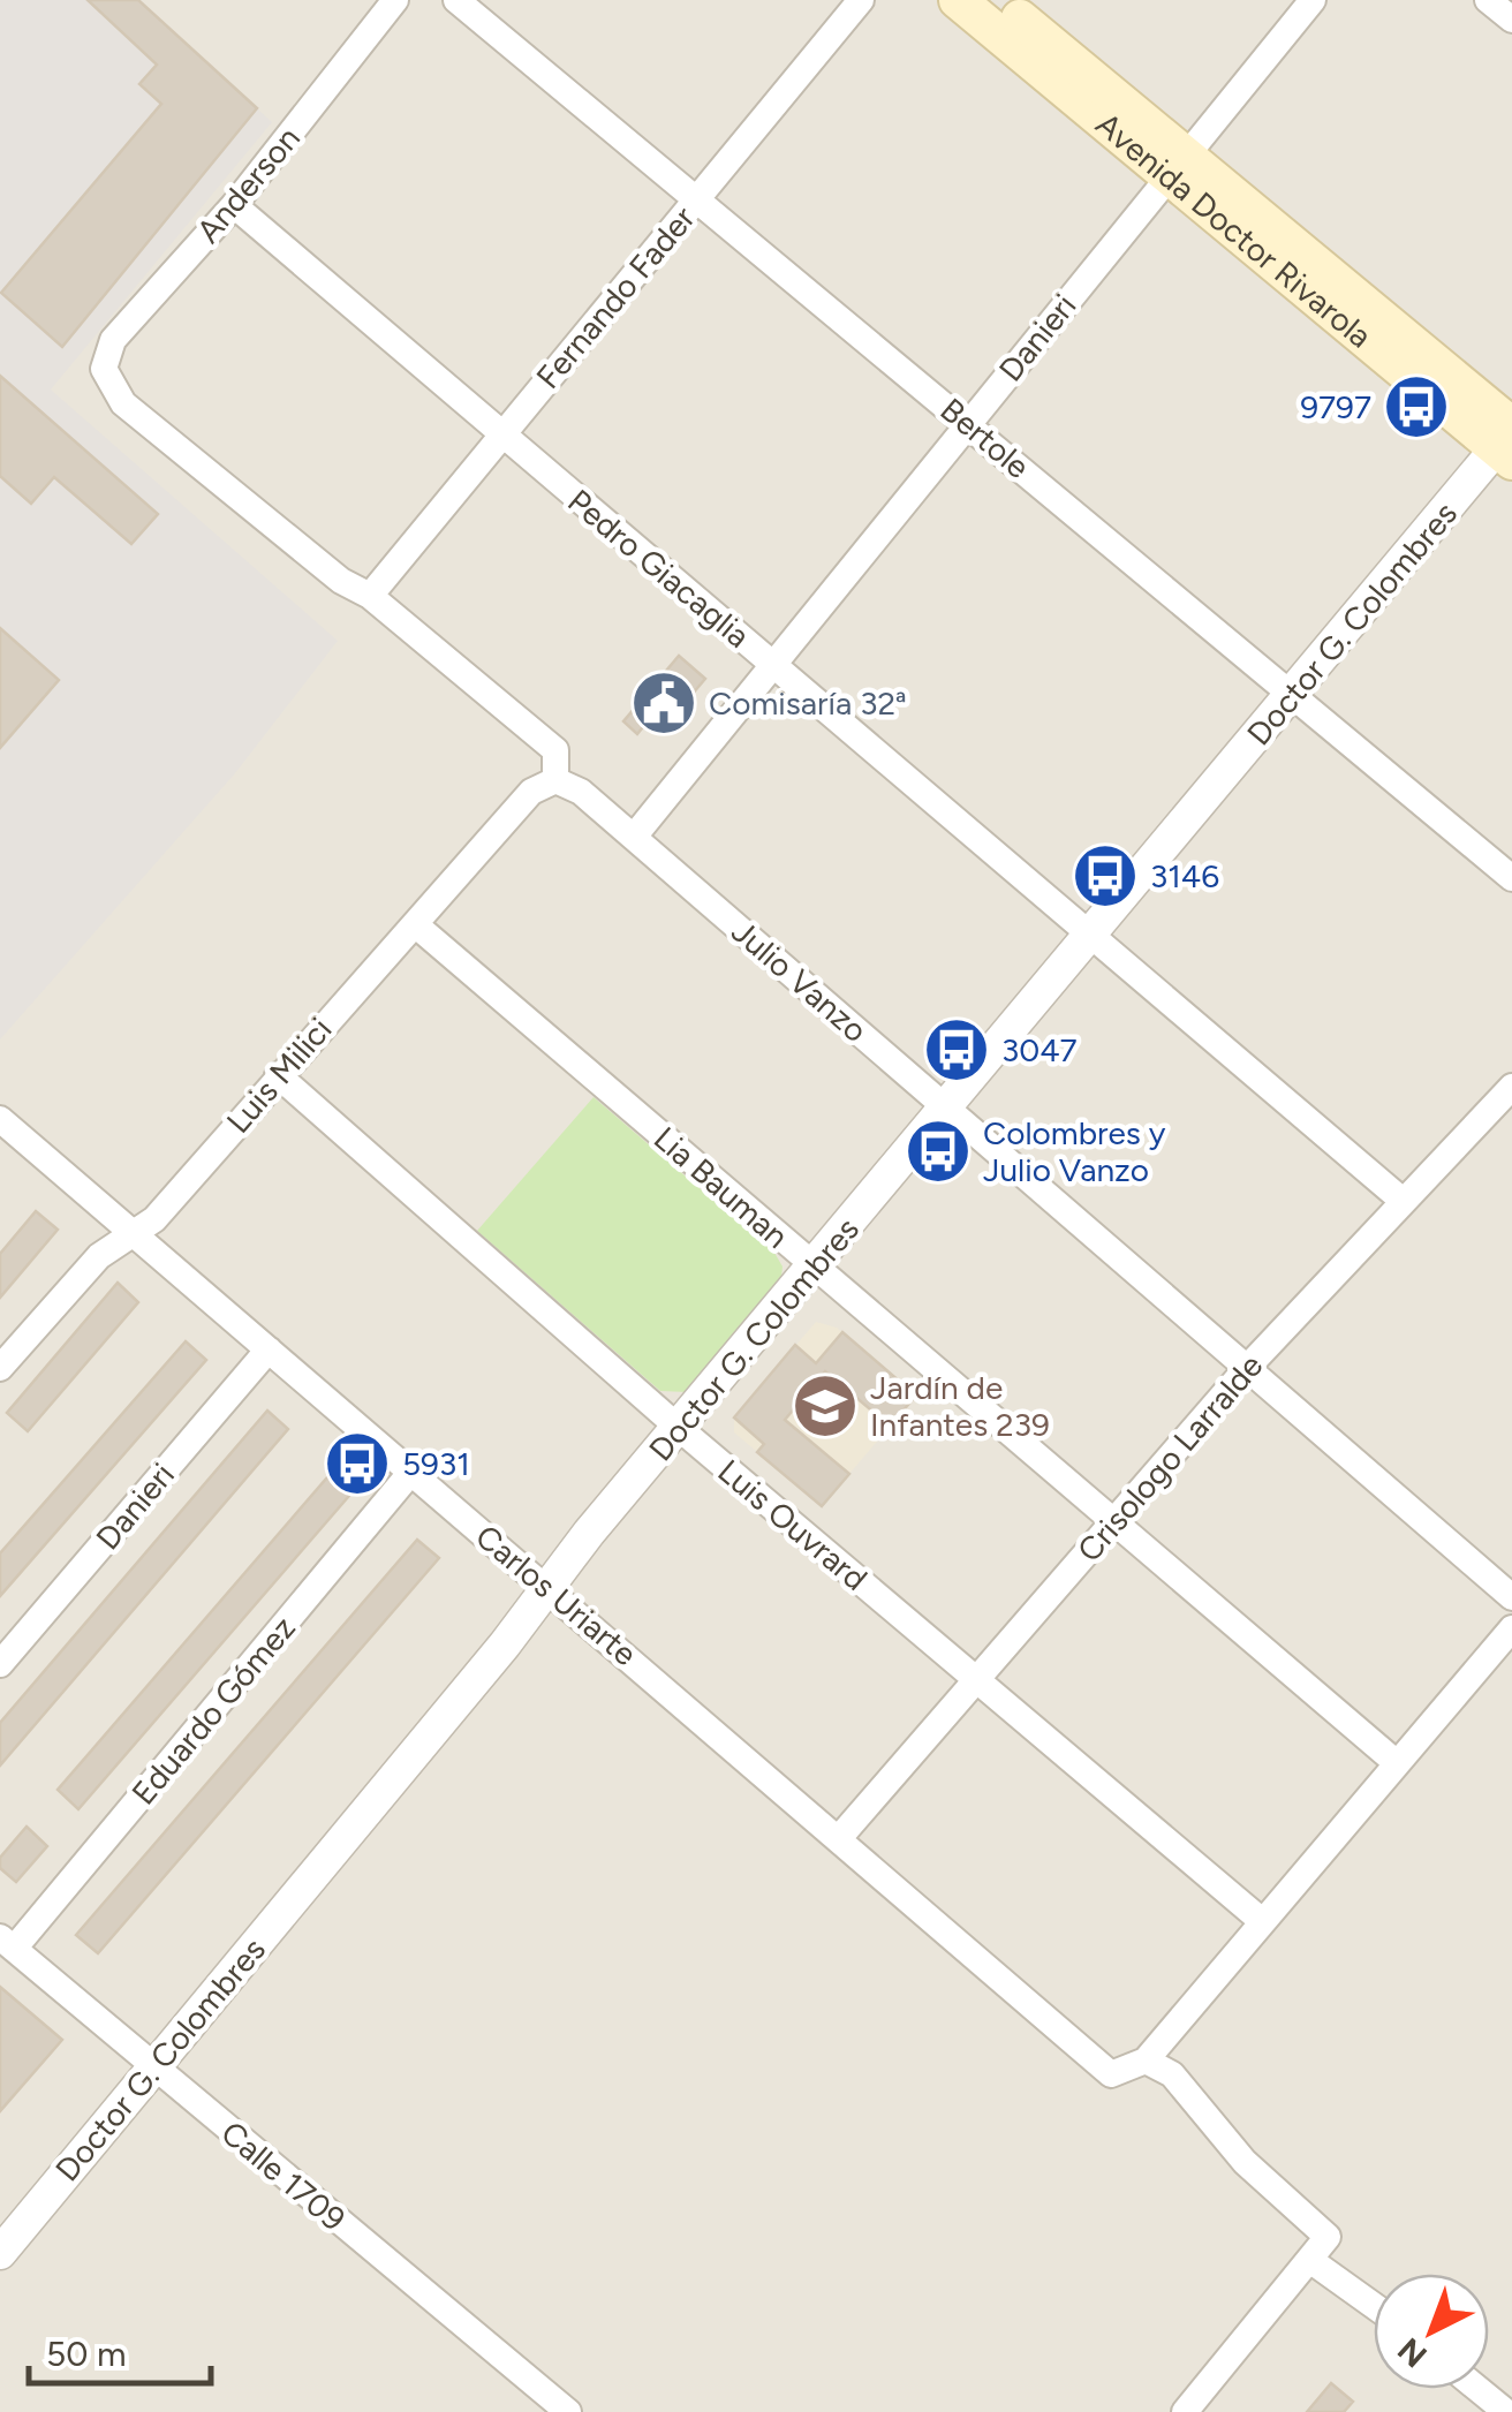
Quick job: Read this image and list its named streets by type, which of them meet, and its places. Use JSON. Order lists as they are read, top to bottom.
{
  "streets": {
    "main road": ["Avenida Doctor Rivarola"],
    "street": [
      "Anderson",
      "Fernando Fader",
      "Danieri",
      "Bertole",
      "Pedro Giacaglia",
      "Doctor G. Colombres",
      "Julio Vanzo",
      "Luis Milici",
      "Lia Bauman",
      "Crisologo Larralde",
      "Luis Ouvrard",
      "Carlos Uriarte",
      "Eduardo Gómez",
      "Calle 1709"
    ]
  },
  "crossings": [
    ["Anderson", "Fernando Fader"],
    ["Anderson", "Pedro Giacaglia"],
    ["Avenida Doctor Rivarola", "Danieri"],
    ["Avenida Doctor Rivarola", "Doctor G. Colombres"],
    ["Fernando Fader", "Bertole"],
    ["Fernando Fader", "Pedro Giacaglia"],
    ["Danieri", "Bertole"],
    ["Danieri", "Pedro Giacaglia"],
    ["Danieri", "Julio Vanzo"],
    ["Danieri", "Carlos Uriarte"],
    ["Bertole", "Doctor G. Colombres"],
    ["Pedro Giacaglia", "Doctor G. Colombres"],
    ["Pedro Giacaglia", "Crisologo Larralde"],
    ["Doctor G. Colombres", "Julio Vanzo"],
    ["Doctor G. Colombres", "Lia Bauman"],
    ["Doctor G. Colombres", "Luis Ouvrard"],
    ["Doctor G. Colombres", "Carlos Uriarte"],
    ["Doctor G. Colombres", "Calle 1709"],
    ["Julio Vanzo", "Luis Milici"],
    ["Julio Vanzo", "Crisologo Larralde"],
    ["Luis Milici", "Lia Bauman"],
    ["Luis Milici", "Luis Ouvrard"],
    ["Luis Milici", "Carlos Uriarte"],
    ["Lia Bauman", "Crisologo Larralde"],
    ["Crisologo Larralde", "Luis Ouvrard"],
    ["Crisologo Larralde", "Carlos Uriarte"],
    ["Carlos Uriarte", "Eduardo Gómez"],
    ["Eduardo Gómez", "Calle 1709"]
  ],
  "places": {
    "bus stop": [
      "9797",
      "3146",
      "3047",
      "Colombres y Julio Vanzo",
      "5931"
    ],
    "public building": ["Comisaría 32ª"],
    "school or university": ["Jardín de Infantes 239"]
  },
  "scale_bar": "50 m",
  "north": "bottom left"
}
